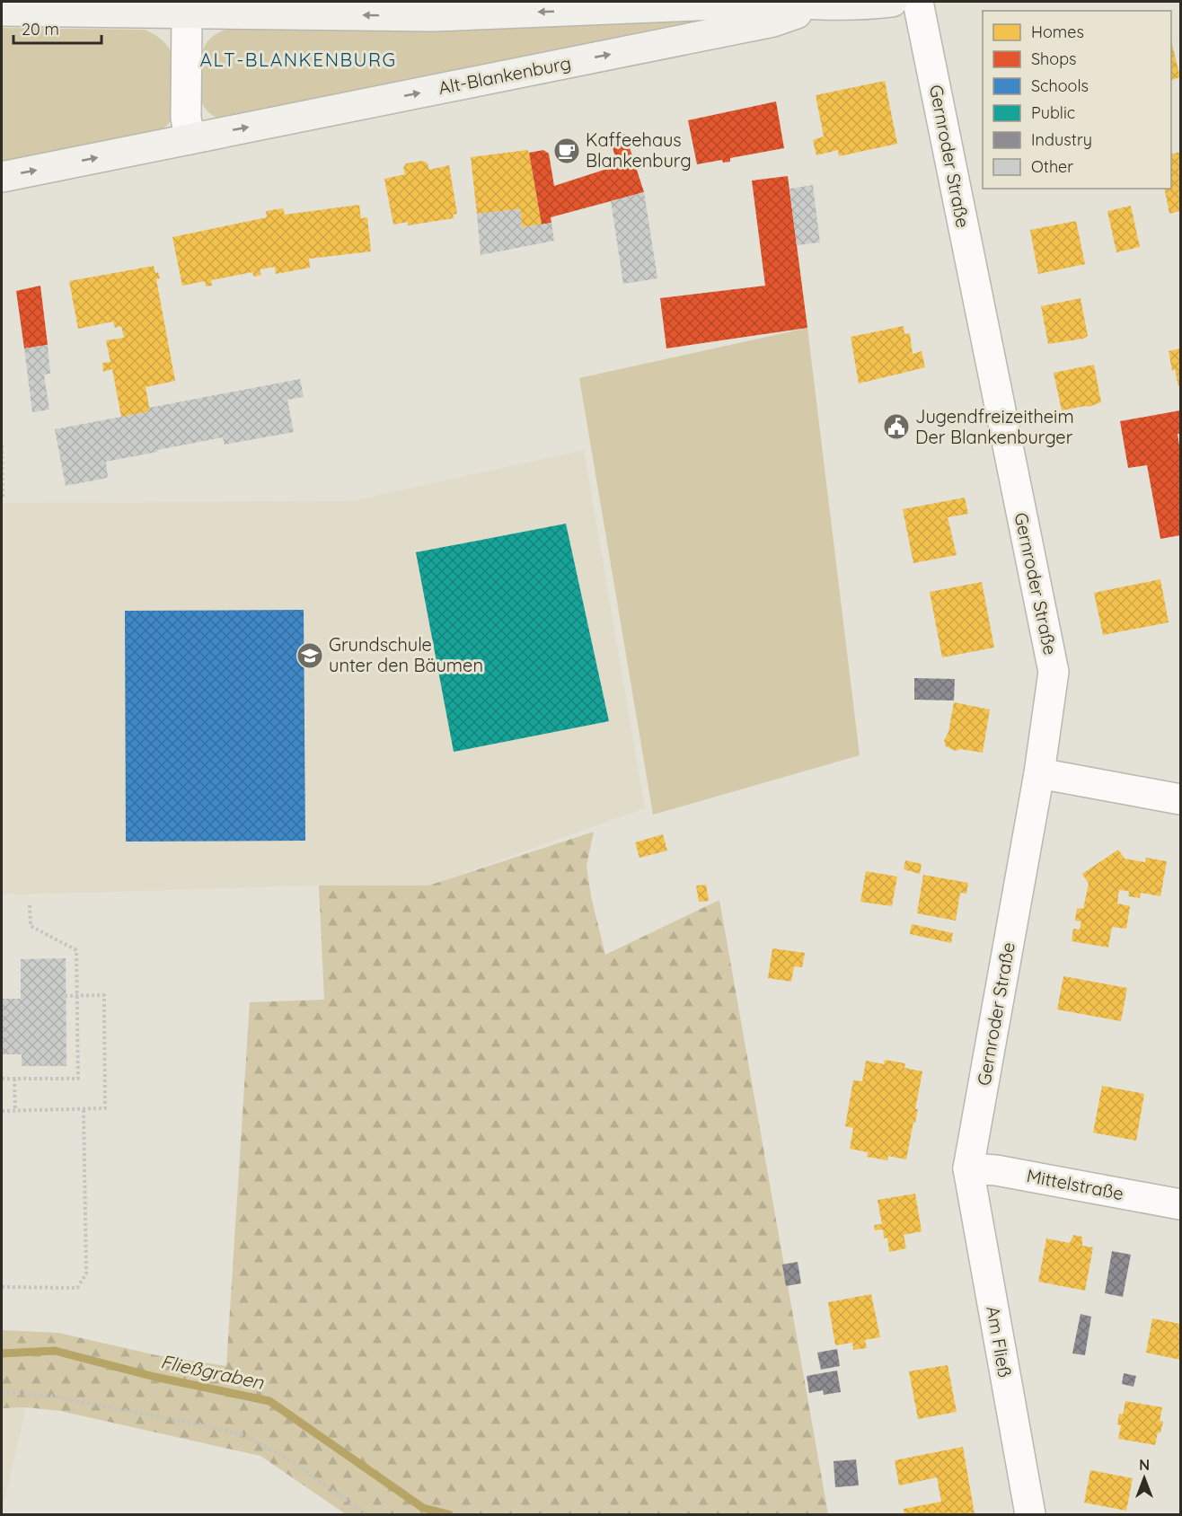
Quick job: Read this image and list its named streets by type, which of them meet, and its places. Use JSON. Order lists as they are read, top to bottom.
{
  "streets": {
    "main road": ["Alt-Blankenburg"],
    "street": ["Gernroder Straße", "Mittelstraße", "Am Fließ"]
  },
  "crossings": [
    ["Gernroder Straße", "Mittelstraße"],
    ["Gernroder Straße", "Am Fließ"],
    ["Mittelstraße", "Am Fließ"]
  ],
  "districts": ["ALT-BLANKENBURG"],
  "water": ["Fließgraben"],
  "places": {
    "cafe": ["Kaffeehaus Blankenburg"],
    "public building": ["Jugendfreizeitheim Der Blankenburger"],
    "school or university": ["Grundschule unter den Bäumen"]
  },
  "legend": [
    "Homes",
    "Shops",
    "Schools",
    "Public",
    "Industry",
    "Other"
  ],
  "scale_bar": "20 m",
  "north": "top"
}
